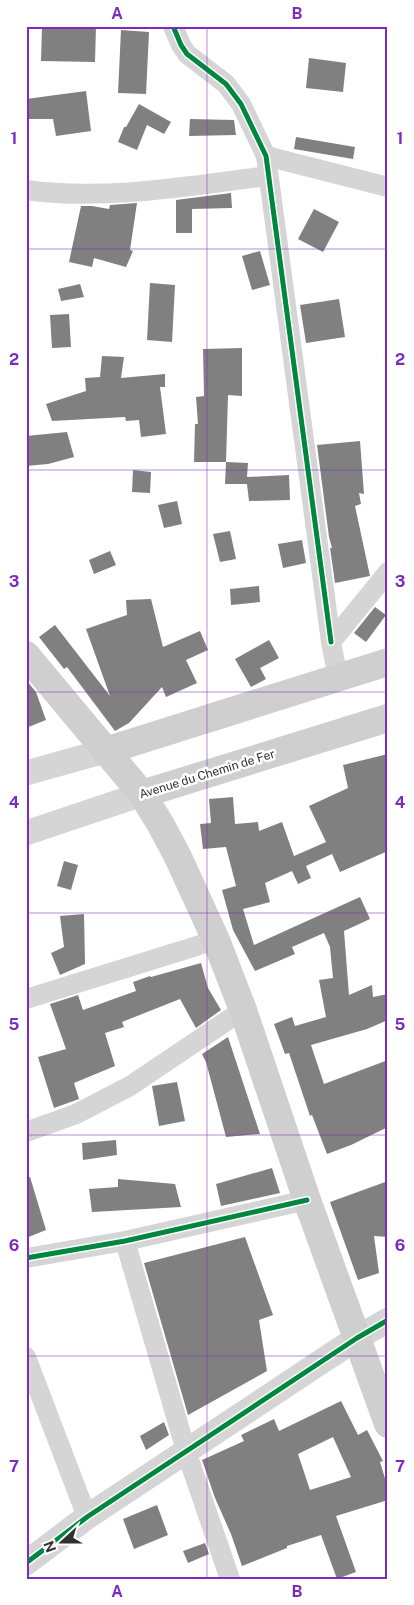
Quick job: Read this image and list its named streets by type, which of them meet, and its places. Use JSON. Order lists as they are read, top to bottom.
{
  "streets": {
    "main road": ["Avenue du Chemin de Fer"]
  },
  "north": "left",
  "grid": {
    "columns": ["A", "B"],
    "rows": [
      "1",
      "2",
      "3",
      "4",
      "5",
      "6",
      "7"
    ]
  }
}
